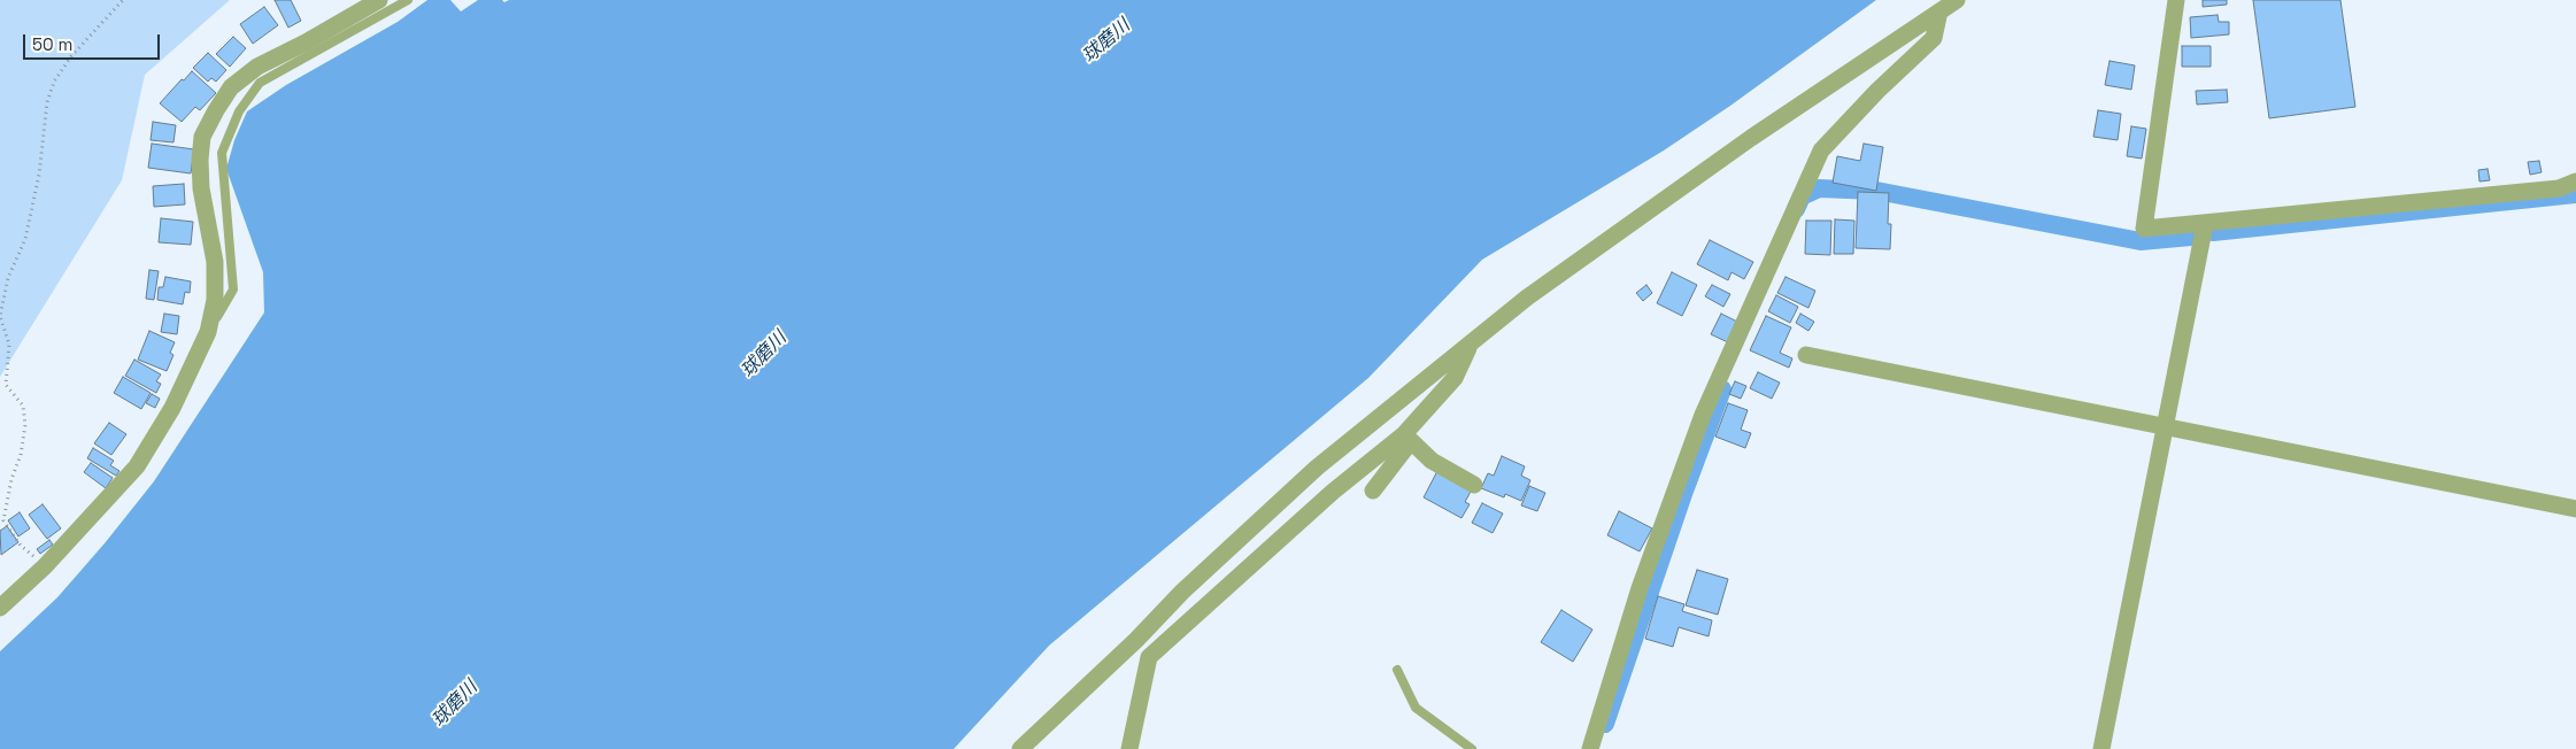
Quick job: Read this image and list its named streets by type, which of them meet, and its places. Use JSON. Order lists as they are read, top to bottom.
{
  "water": ["球磨川"],
  "scale_bar": "50 m"
}
